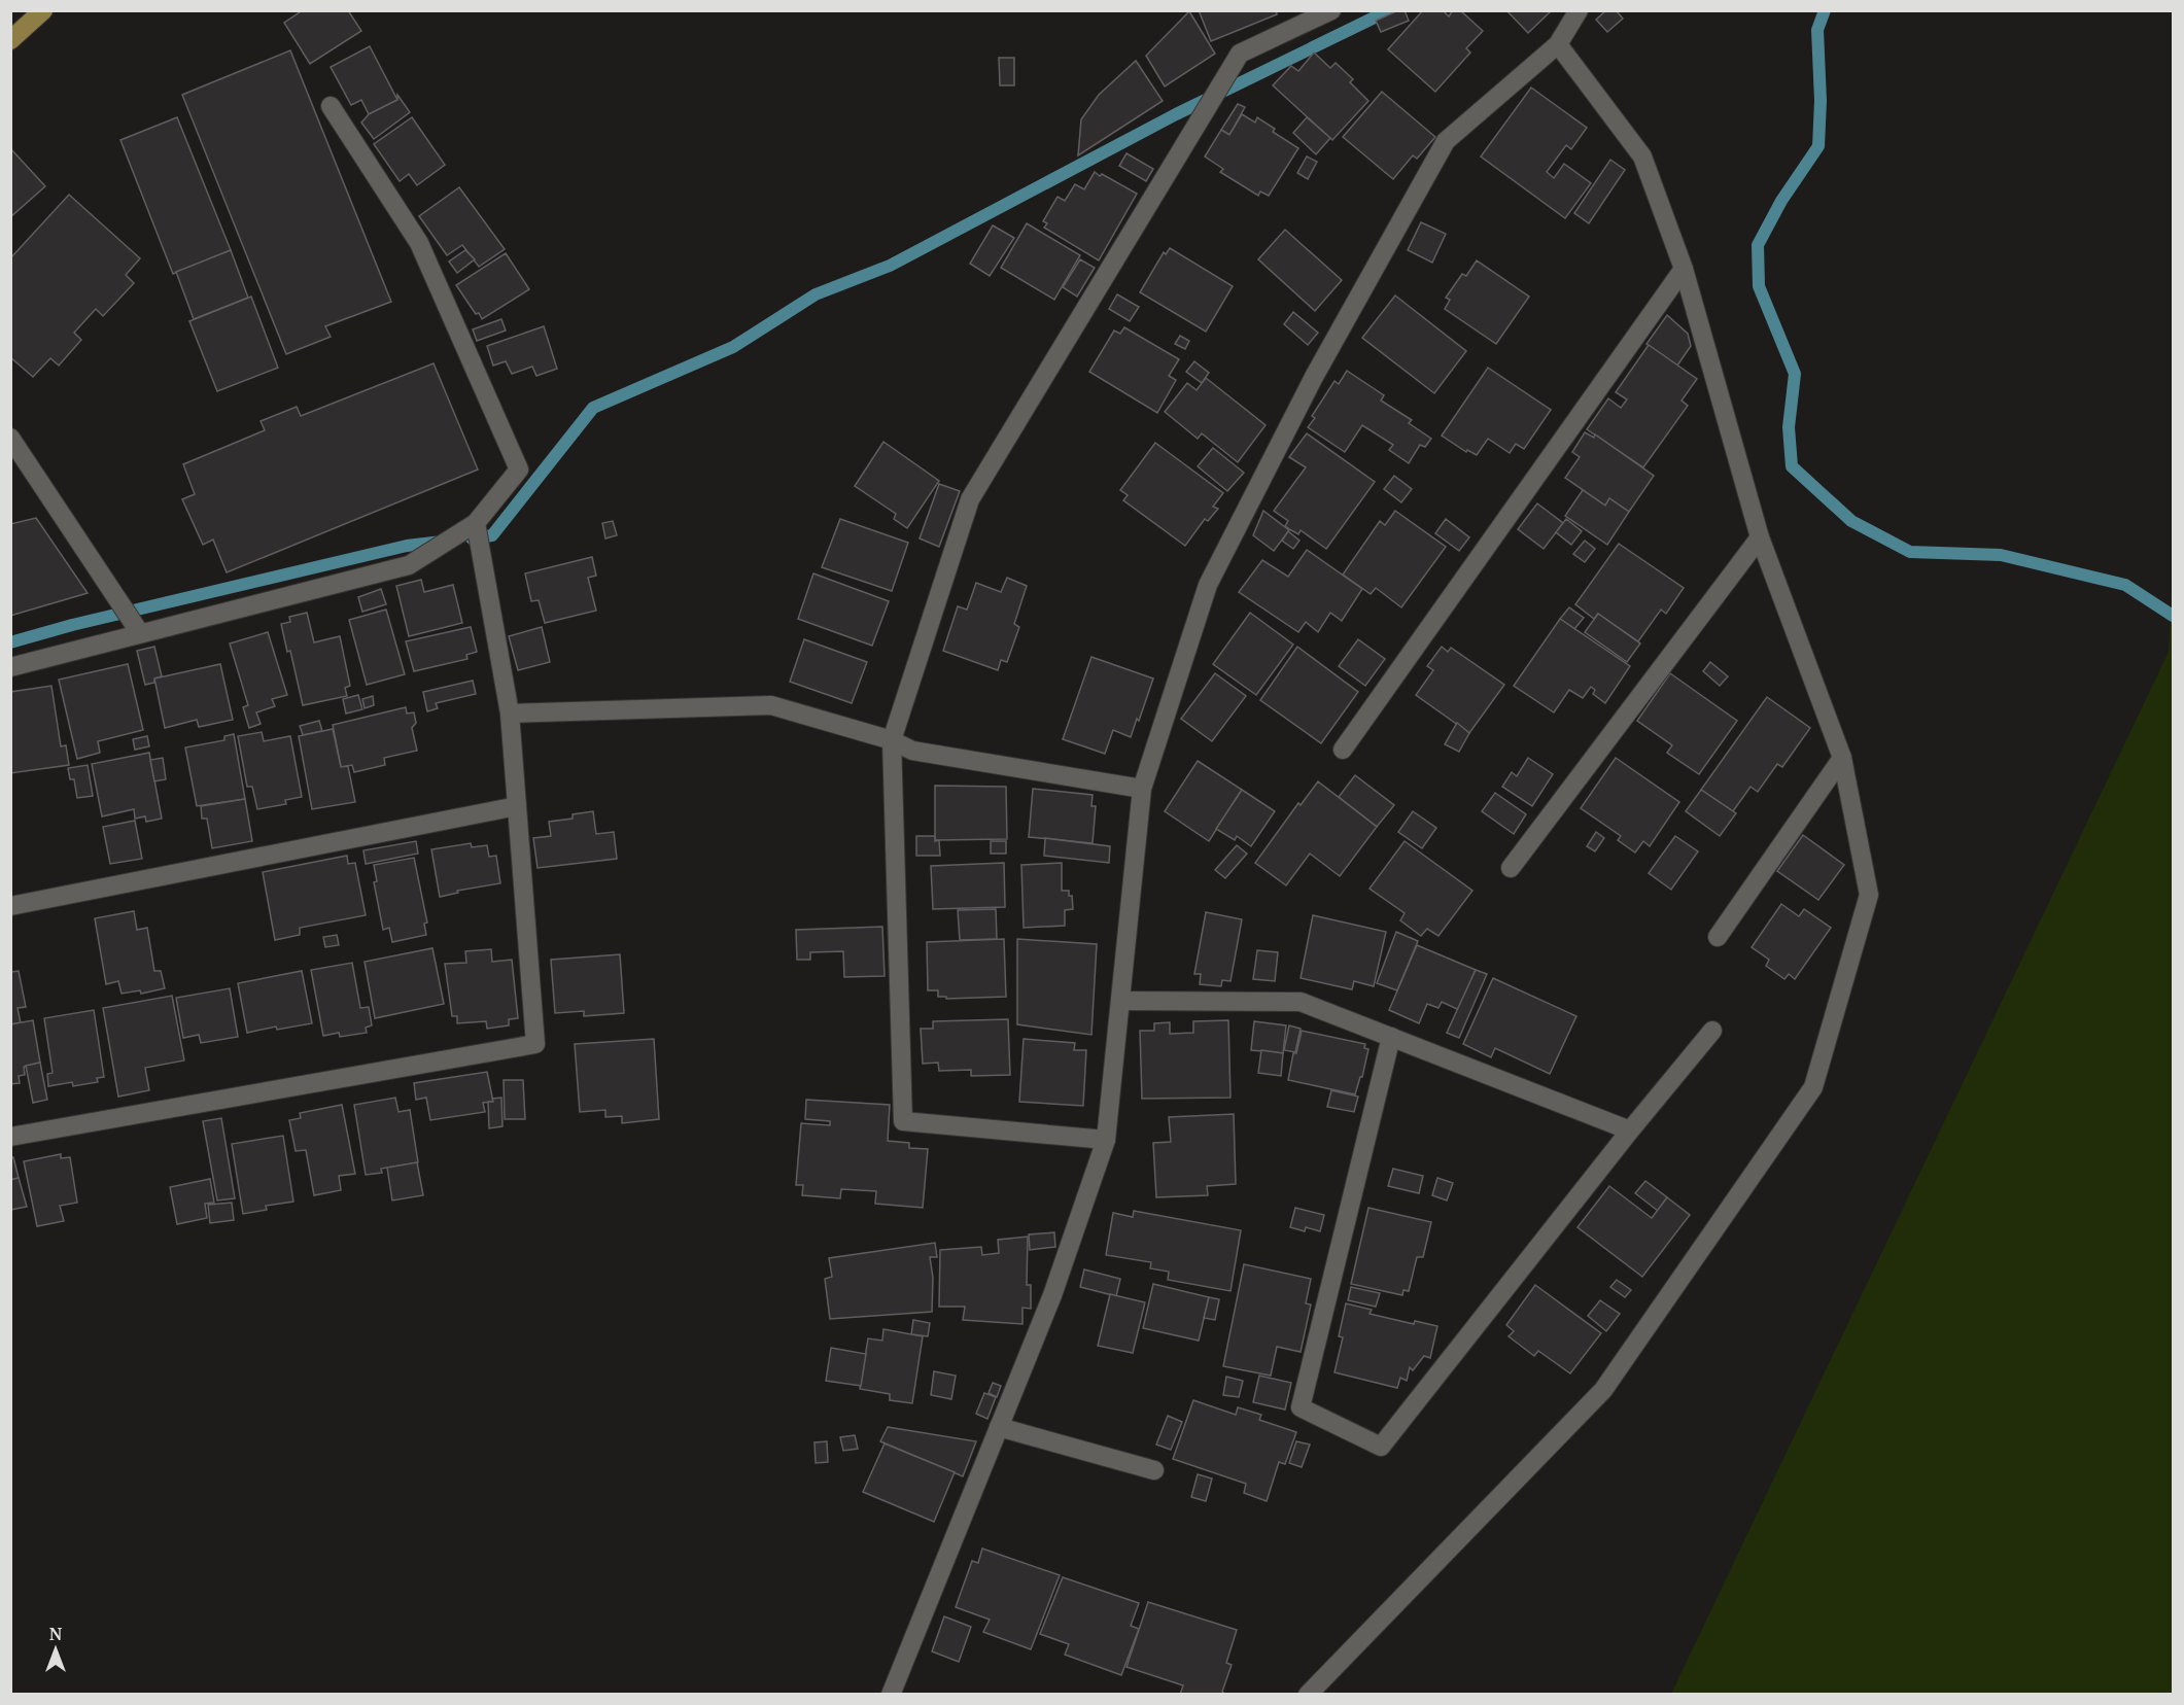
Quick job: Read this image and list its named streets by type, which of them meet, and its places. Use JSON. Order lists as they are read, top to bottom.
{
  "north": "top"
}
